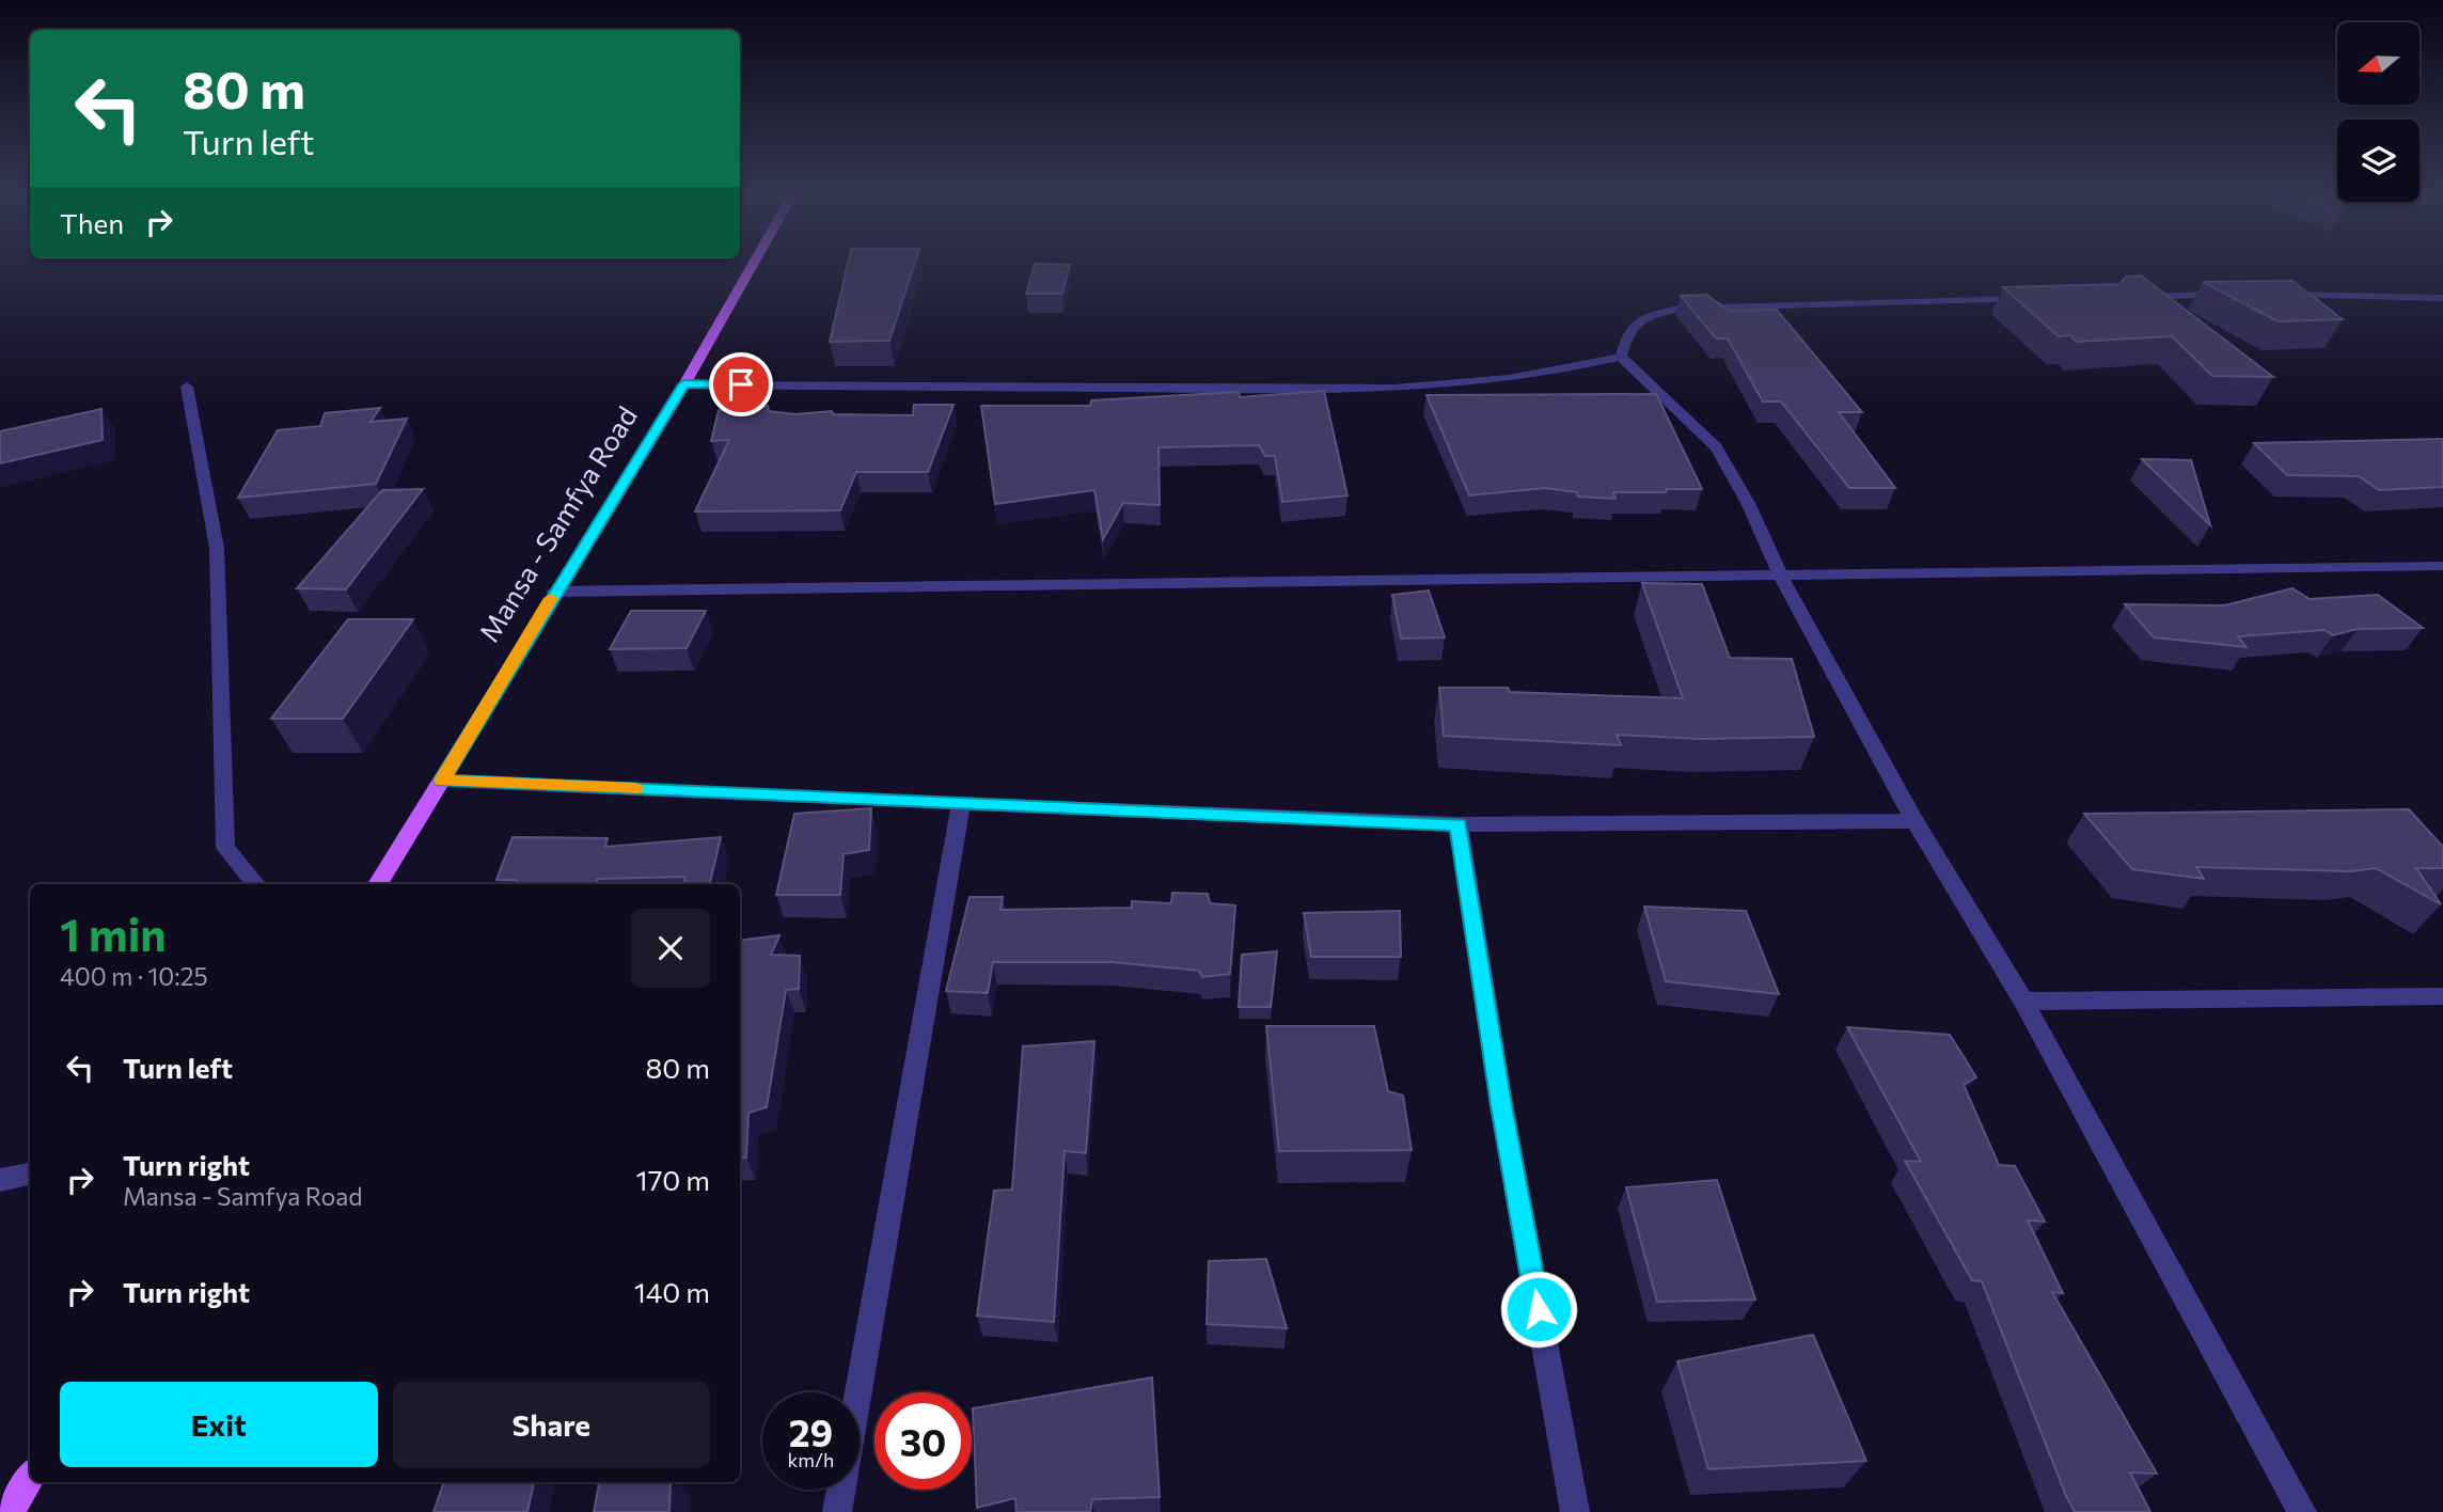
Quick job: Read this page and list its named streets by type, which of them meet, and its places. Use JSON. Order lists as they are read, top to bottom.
{
  "streets": {
    "main road": ["Mansa - Samfya Road"]
  },
  "north": "left",
  "page": {
    "turn": ["80 m", "Turn left"],
    "then": "Then",
    "heading": ["1 min", "400 m · 10:25"],
    "list": [
      {
        "name": "Turn left",
        "value": "80 m"
      },
      {
        "name": "Turn right",
        "note": "Mansa - Samfya Road",
        "value": "170 m"
      },
      {
        "name": "Turn right",
        "value": "140 m"
      }
    ],
    "buttons": ["Exit", "Share"],
    "speed": "29 km/h",
    "limit": "30"
  }
}
